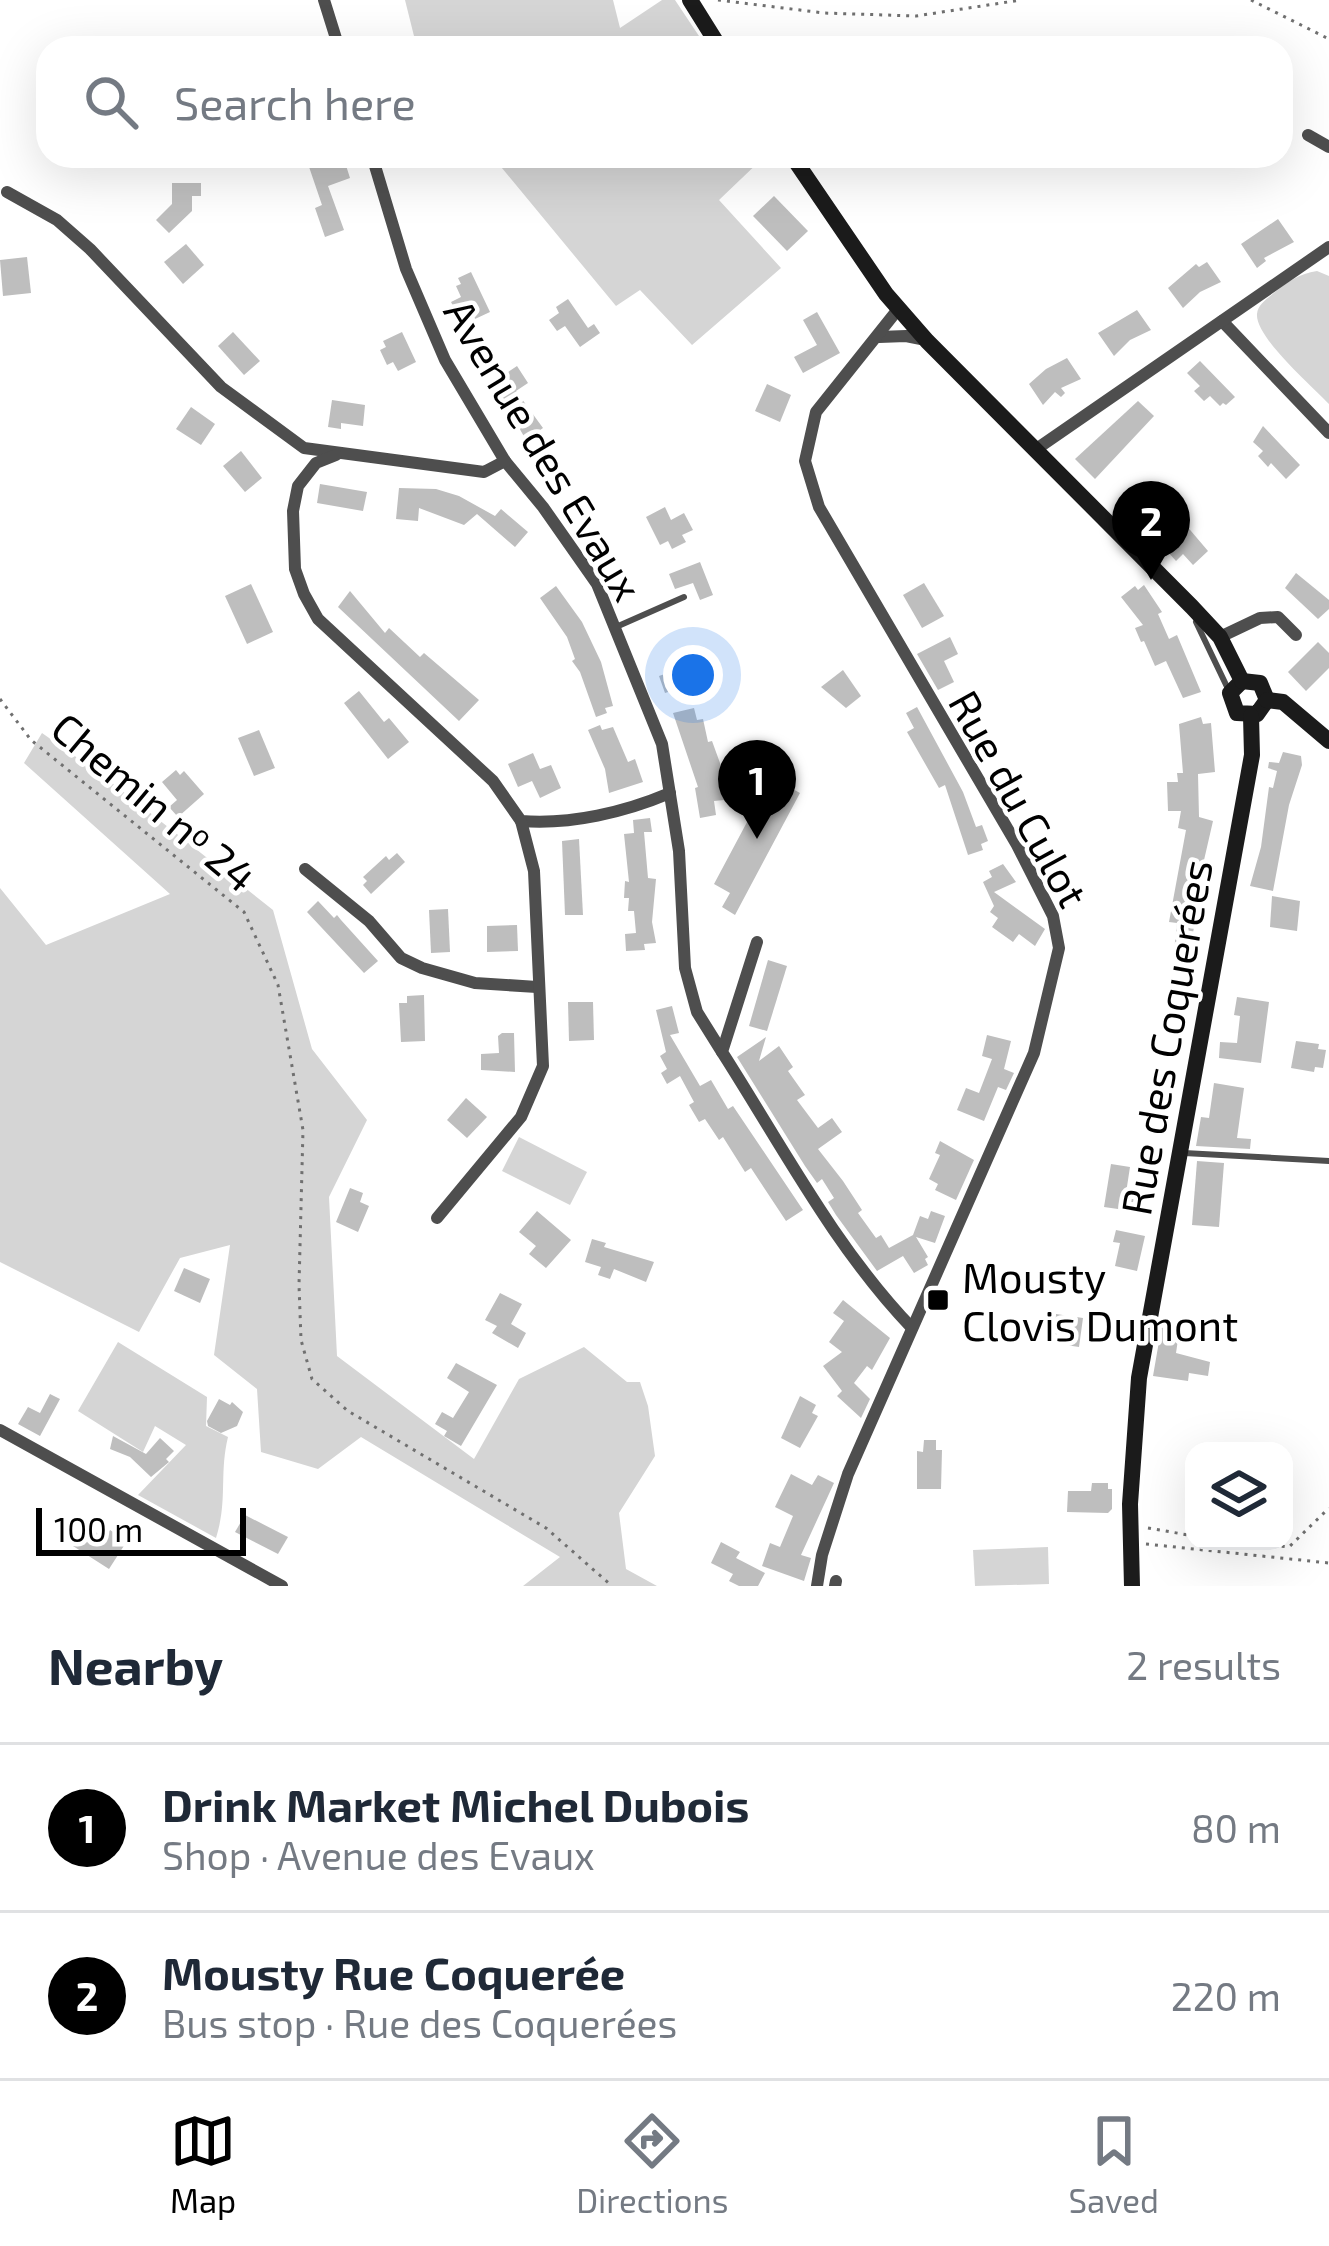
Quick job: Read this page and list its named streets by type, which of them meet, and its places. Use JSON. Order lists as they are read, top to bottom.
{
  "streets": {
    "street": ["Avenue des Evaux", "Rue du Culot", "Rue des Coquerées"],
    "path": ["Chemin nᵒ 24"]
  },
  "crossings": [
    ["Avenue des Evaux", "Rue du Culot"]
  ],
  "places": {
    "transit": ["Mousty Clovis Dumont"]
  },
  "scale_bar": "100 m",
  "page": {
    "search": "Search here",
    "pins": ["2", "1"],
    "scale": "100 m",
    "heading": ["Nearby", "2 results"],
    "list": [
      {
        "mark": "1",
        "name": "Drink Market Michel Dubois",
        "note": "Shop · Avenue des Evaux",
        "value": "80 m"
      },
      {
        "mark": "2",
        "name": "Mousty Rue Coquerée",
        "note": "Bus stop · Rue des Coquerées",
        "value": "220 m"
      }
    ],
    "nav": ["Map", "Directions", "Saved"]
  }
}
